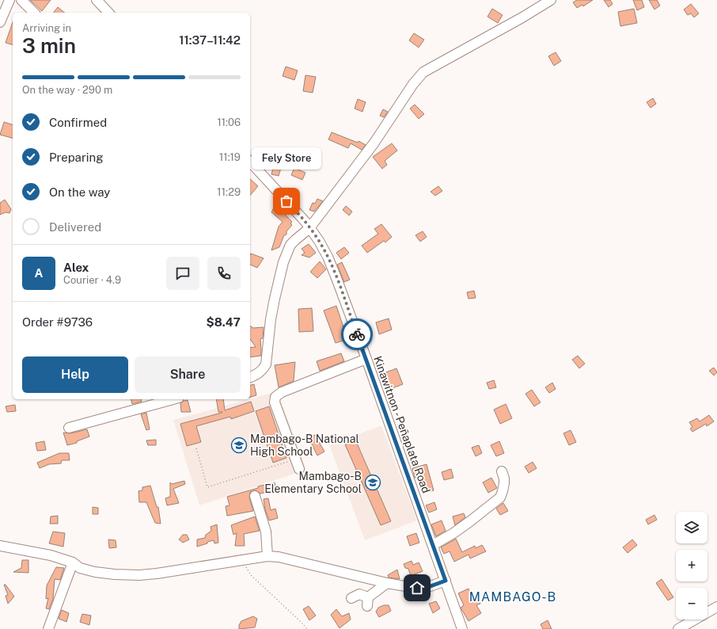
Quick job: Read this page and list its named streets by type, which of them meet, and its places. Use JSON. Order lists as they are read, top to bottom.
{
  "streets": {
    "street": ["Kinawitnon - Peñaplata Road"]
  },
  "districts": ["MAMBAGO-B"],
  "places": {
    "other": ["Fely Store"],
    "school or university": ["Mambago-B National High School", "Mambago-B Elementary School"]
  },
  "page": {
    "heading": ["3 min", "Arriving in", "11:37–11:42"],
    "panel": [
      "Alex",
      "Courier · 4.9",
      "Order #9736",
      "$8.47"
    ],
    "bar": "On the way · 290 m",
    "list": [
      ["Confirmed", "11:06"],
      ["Preparing", "11:19"],
      ["On the way", "11:29"],
      "Delivered"
    ],
    "bubble": "Fely Store",
    "round": "A",
    "buttons": ["Help", "Share"],
    "map_buttons": ["+", "−"]
  }
}
